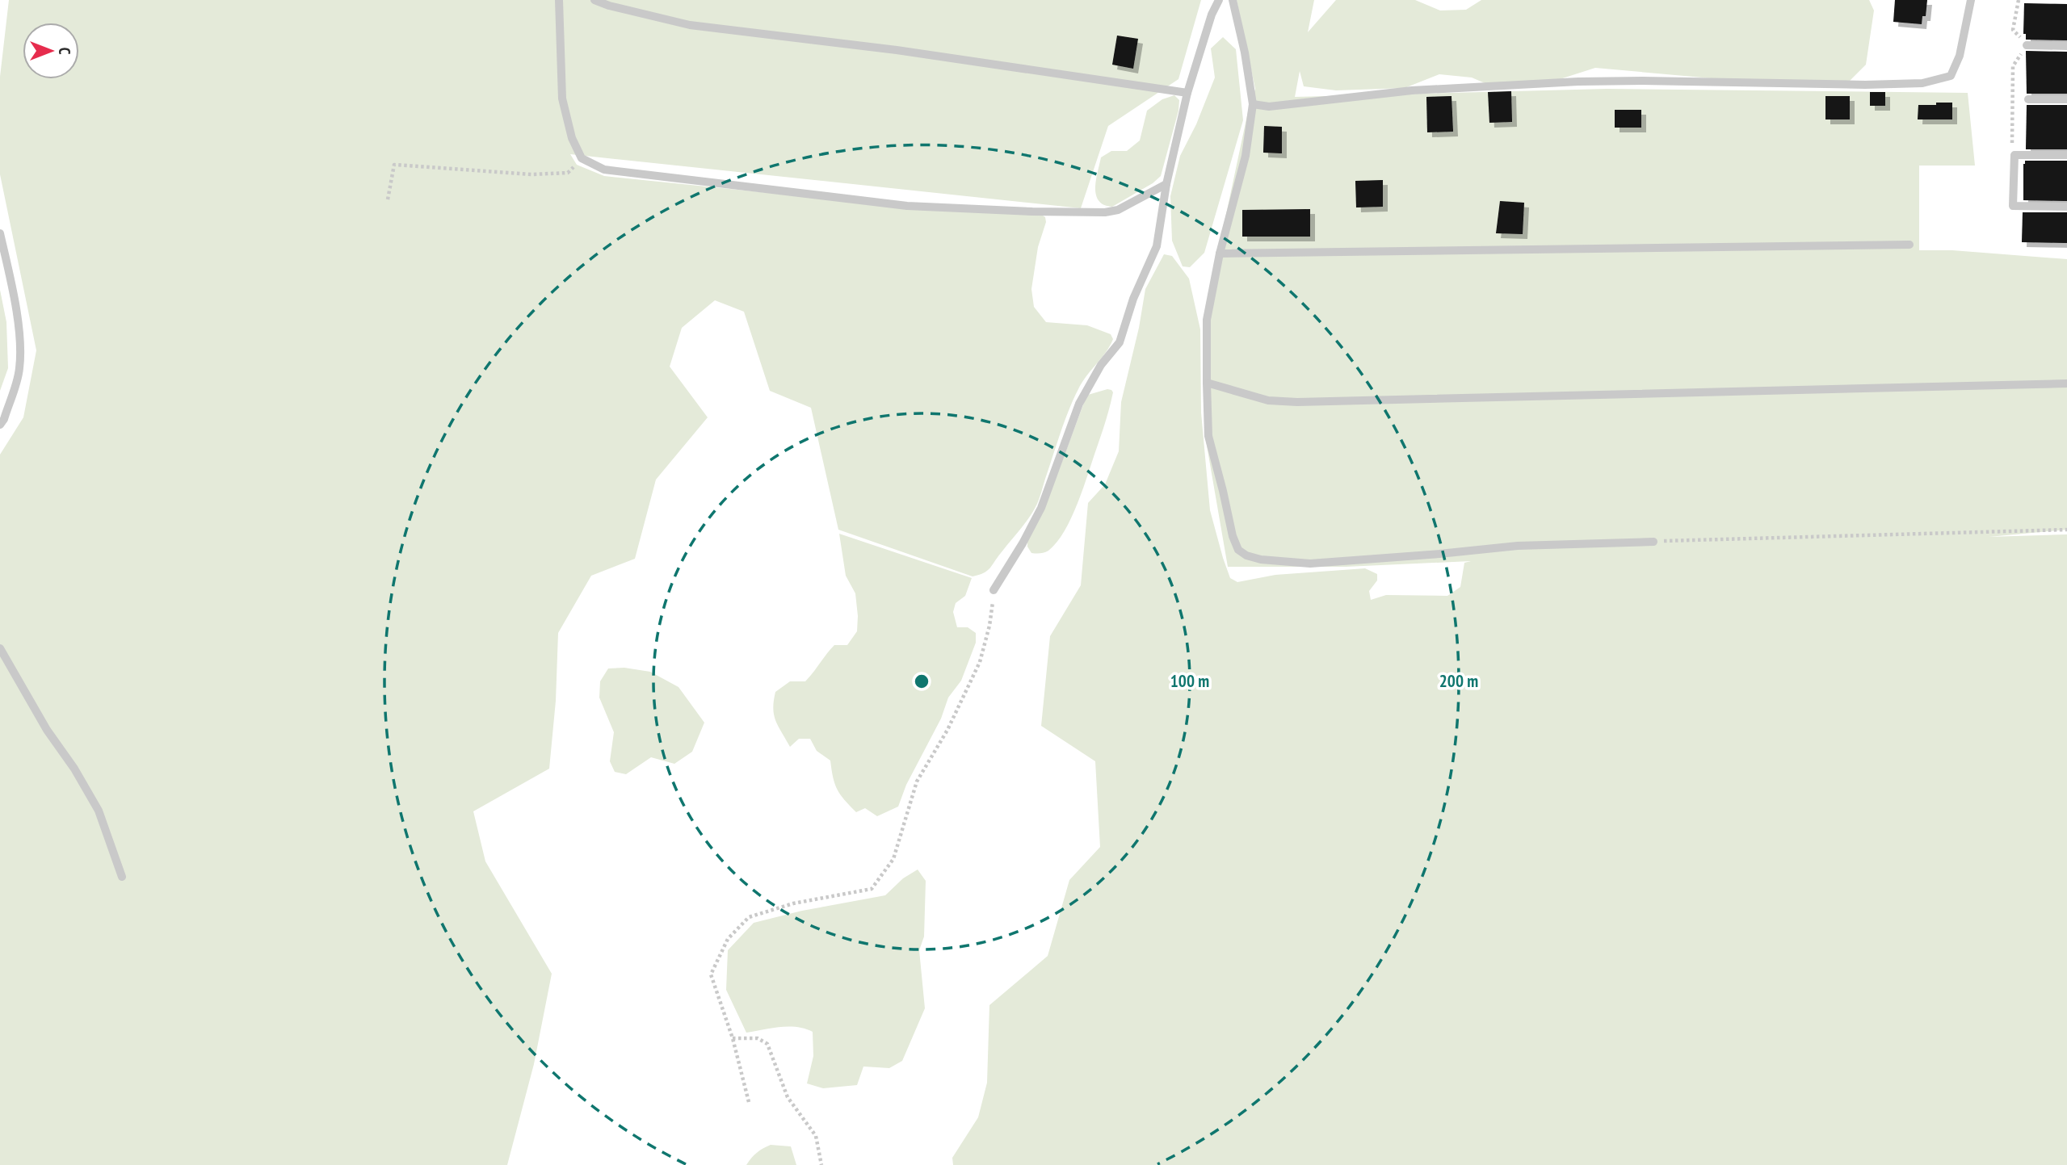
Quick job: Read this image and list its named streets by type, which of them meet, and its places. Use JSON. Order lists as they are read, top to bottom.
{
  "north": "right",
  "rings": ["100 m", "200 m"]
}
